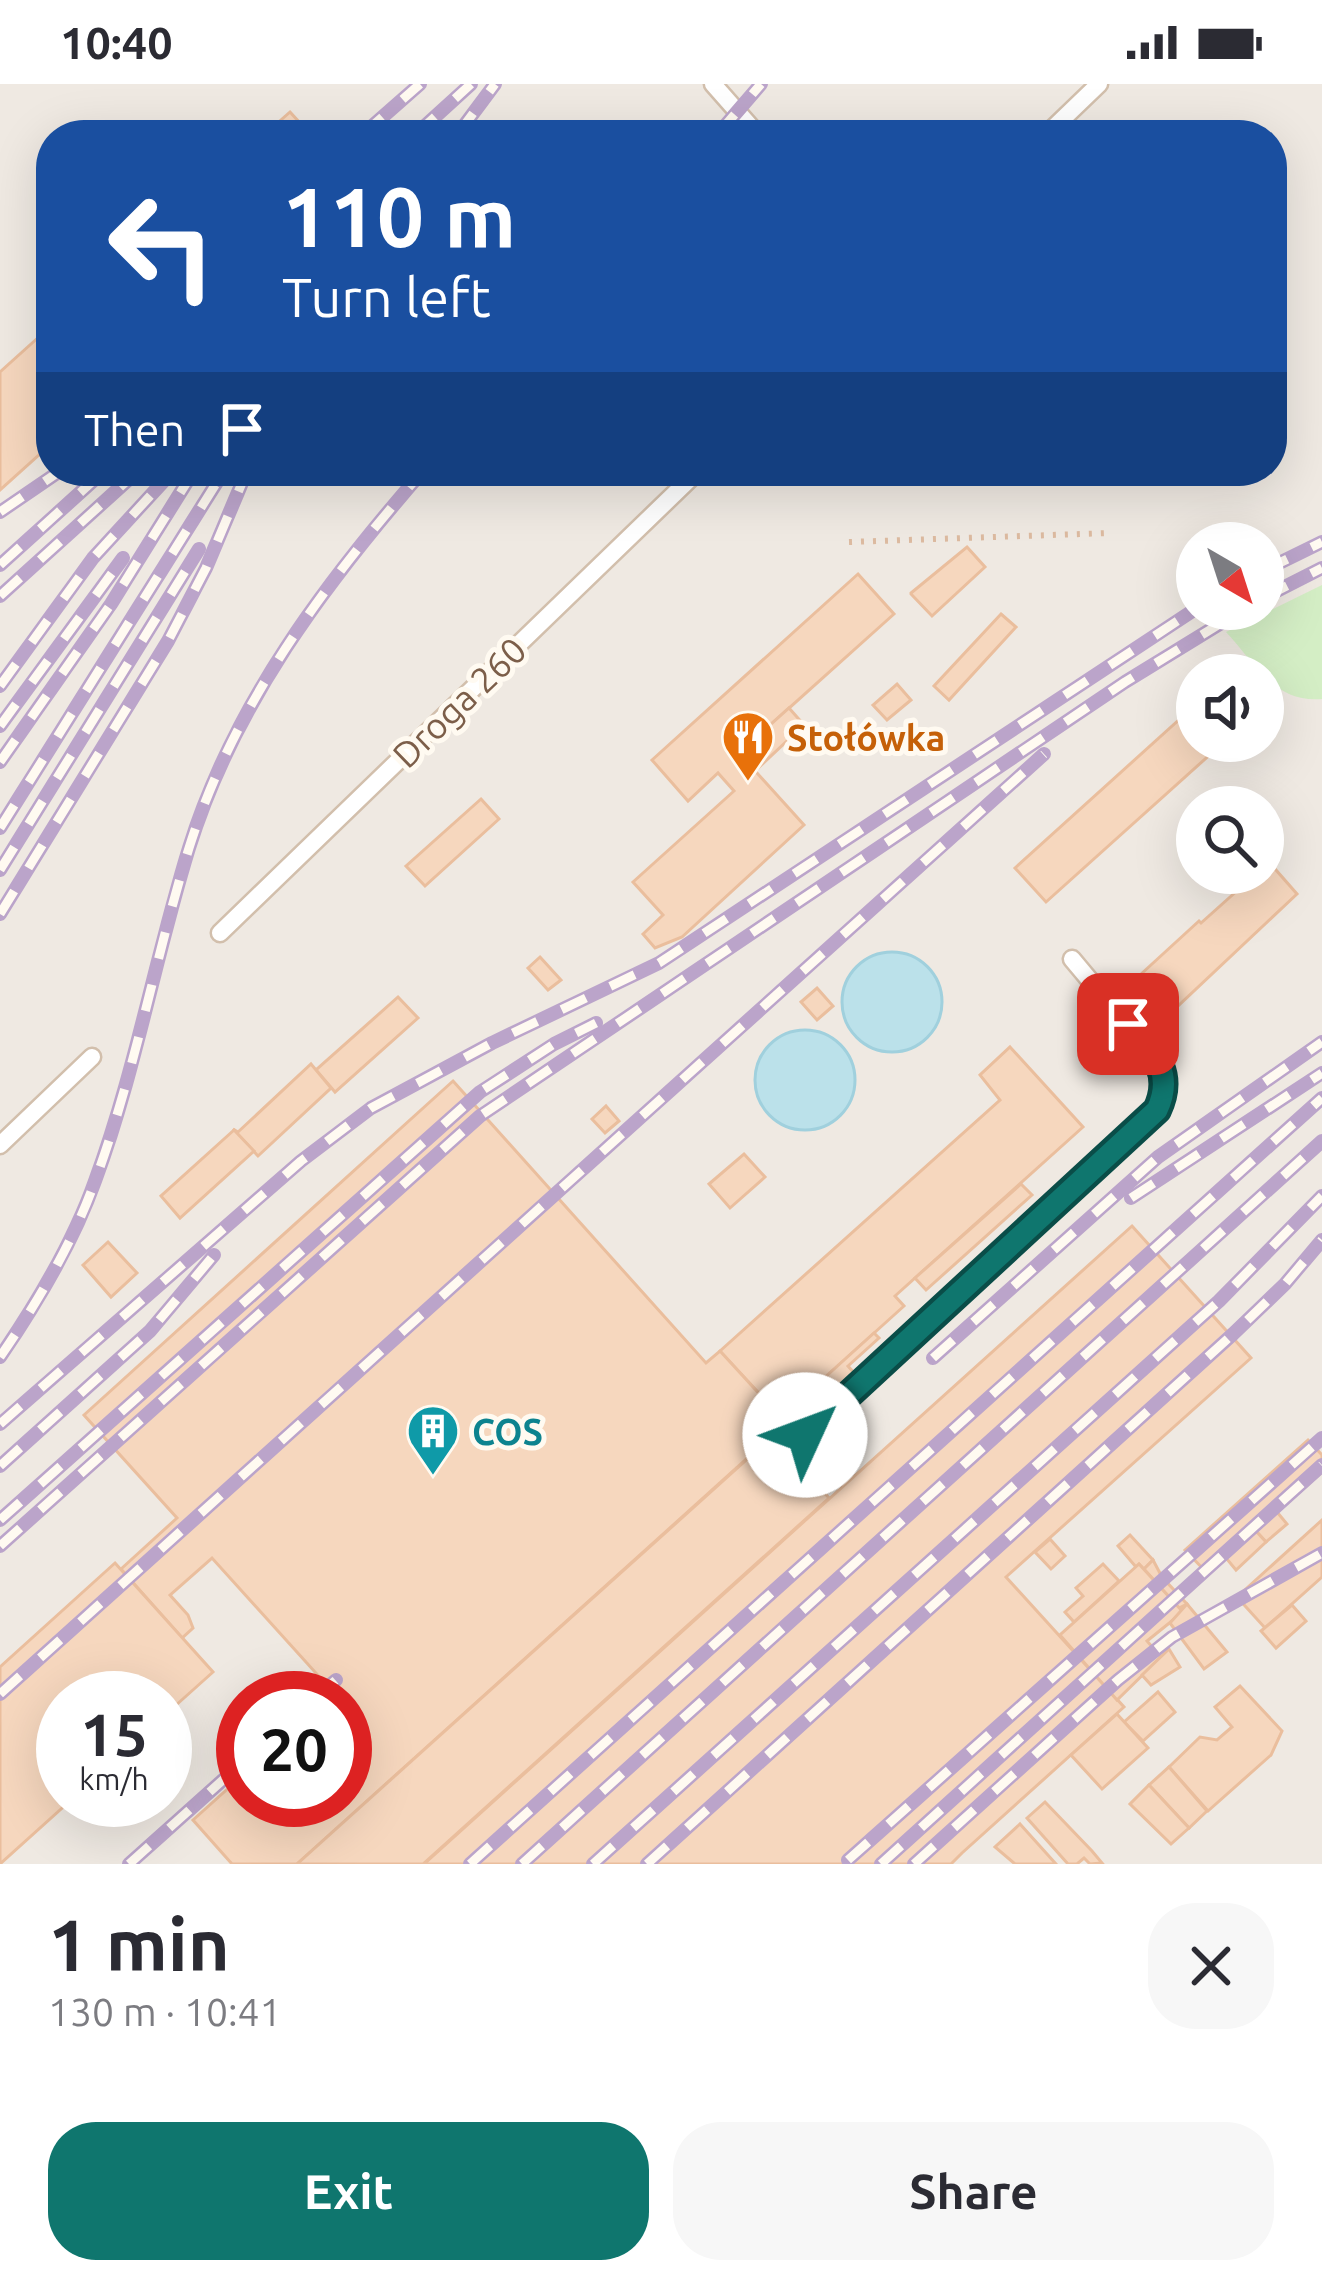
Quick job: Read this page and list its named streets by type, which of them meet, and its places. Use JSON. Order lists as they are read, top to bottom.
{
  "streets": {
    "lane": ["Droga 260"]
  },
  "places": {
    "restaurant": ["Stołówka"],
    "building": ["COS"]
  },
  "north": "bottom right",
  "page": {
    "status": "10:40",
    "turn": ["110 m", "Turn left"],
    "then": "Then",
    "speed": "15 km/h",
    "limit": "20",
    "heading": ["1 min", "130 m · 10:41"],
    "buttons": ["Exit", "Share"]
  }
}
